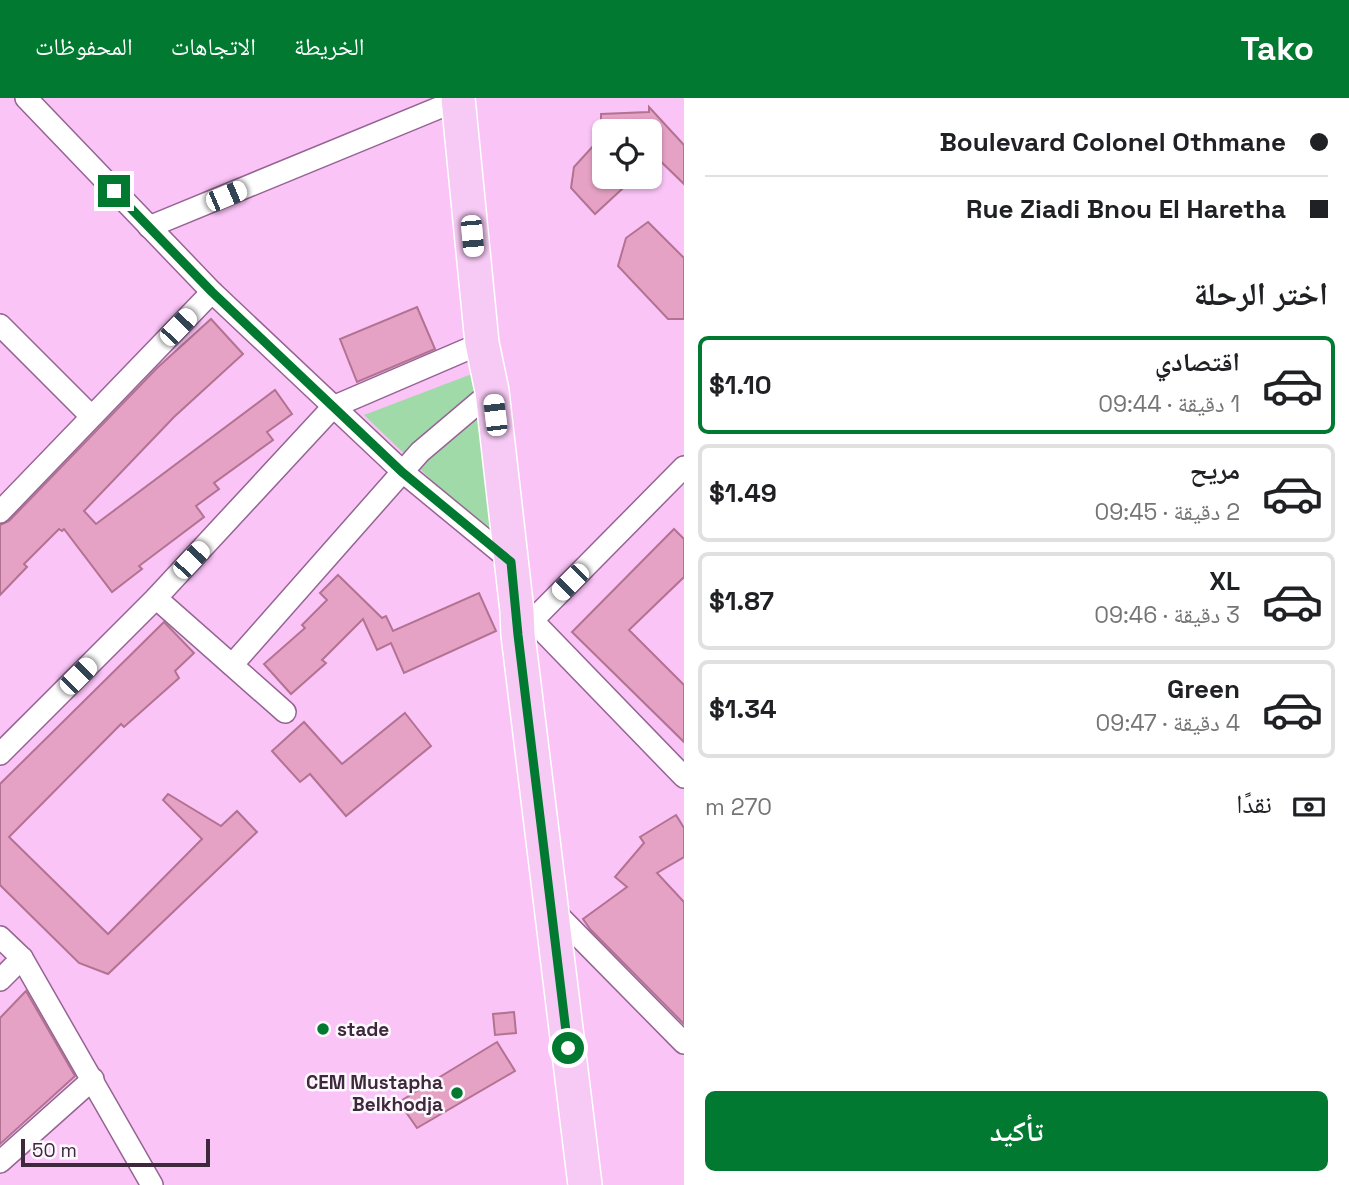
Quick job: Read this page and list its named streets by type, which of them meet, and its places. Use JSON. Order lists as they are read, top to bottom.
{
  "places": ["stade", "CEM Mustapha Belkhodja"],
  "scale_bar": "50 m",
  "page": {
    "header": "Tako",
    "nav": ["الخريطة", "الاتجاهات", "المحفوظات"],
    "banner": ["Boulevard Colonel Othmane", "Rue Ziadi Bnou El Haretha"],
    "heading": "اختر الرحلة",
    "list": [
      {
        "name": "اقتصادي",
        "note": "1 دقيقة · 09:44",
        "value": "$1.10"
      },
      {
        "name": "مريح",
        "note": "2 دقيقة · 09:45",
        "value": "$1.49"
      },
      {
        "name": "XL",
        "note": "3 دقيقة · 09:46",
        "value": "$1.87"
      },
      {
        "name": "Green",
        "note": "4 دقيقة · 09:47",
        "value": "$1.34"
      }
    ],
    "pay": ["نقدًا", "270 m"],
    "buttons": "تأكيد",
    "scale": "50 m"
  }
}
